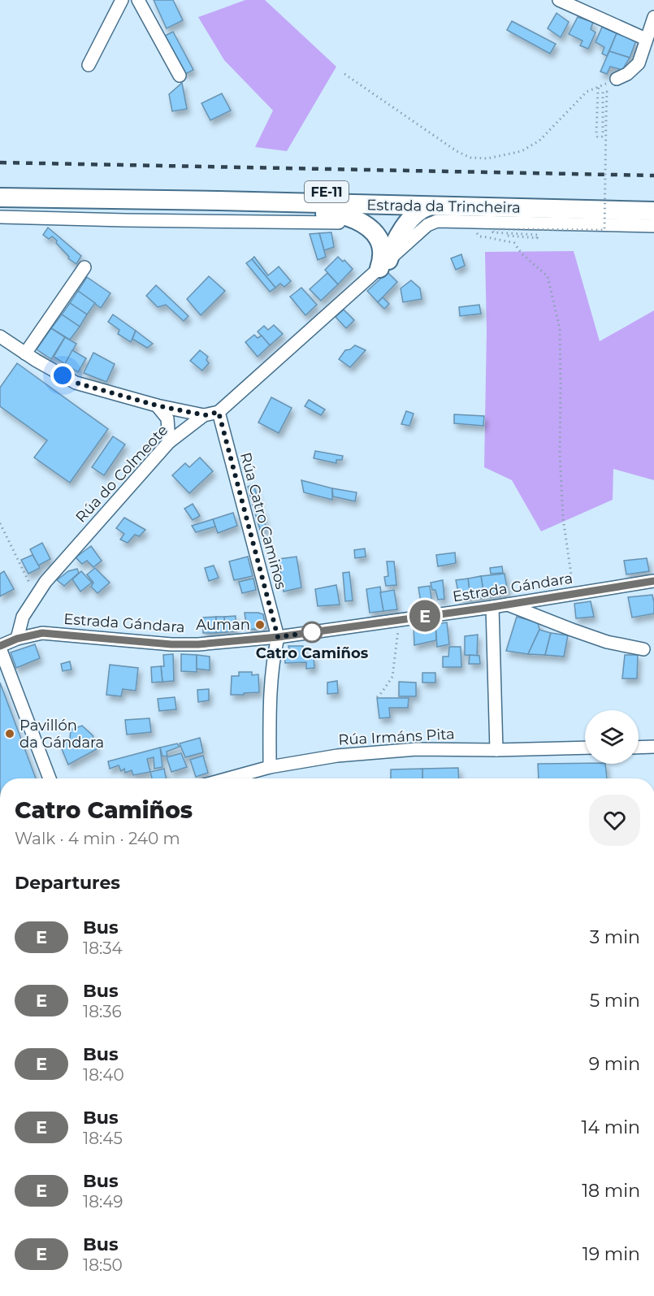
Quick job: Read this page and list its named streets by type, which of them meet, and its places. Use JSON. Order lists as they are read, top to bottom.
{
  "streets": {
    "highway": ["FE-11", "Estrada da Trincheira"],
    "street": [
      "Rúa do Colmeote",
      "Rúa Catro Camiños",
      "Estrada Gándara",
      "Rúa Irmáns Pita"
    ]
  },
  "crossings": [
    ["Rúa do Colmeote", "Rúa Catro Camiños"],
    ["Rúa do Colmeote", "Estrada Gándara"],
    ["Rúa Catro Camiños", "Estrada Gándara"]
  ],
  "places": ["Auman", "Catro Camiños", "Pavillón da Gándara"],
  "lines": ["bus line E"],
  "page": {
    "on_map": "E",
    "heading": [
      ["Catro Camiños", "Walk · 4 min · 240 m"],
      "Departures"
    ],
    "list": [
      {
        "mark": "E",
        "name": "Bus",
        "note": "18:34",
        "value": "3 min"
      },
      {
        "mark": "E",
        "name": "Bus",
        "note": "18:36",
        "value": "5 min"
      },
      {
        "mark": "E",
        "name": "Bus",
        "note": "18:40",
        "value": "9 min"
      },
      {
        "mark": "E",
        "name": "Bus",
        "note": "18:45",
        "value": "14 min"
      },
      {
        "mark": "E",
        "name": "Bus",
        "note": "18:49",
        "value": "18 min"
      },
      {
        "mark": "E",
        "name": "Bus",
        "note": "18:50",
        "value": "19 min"
      }
    ]
  }
}
